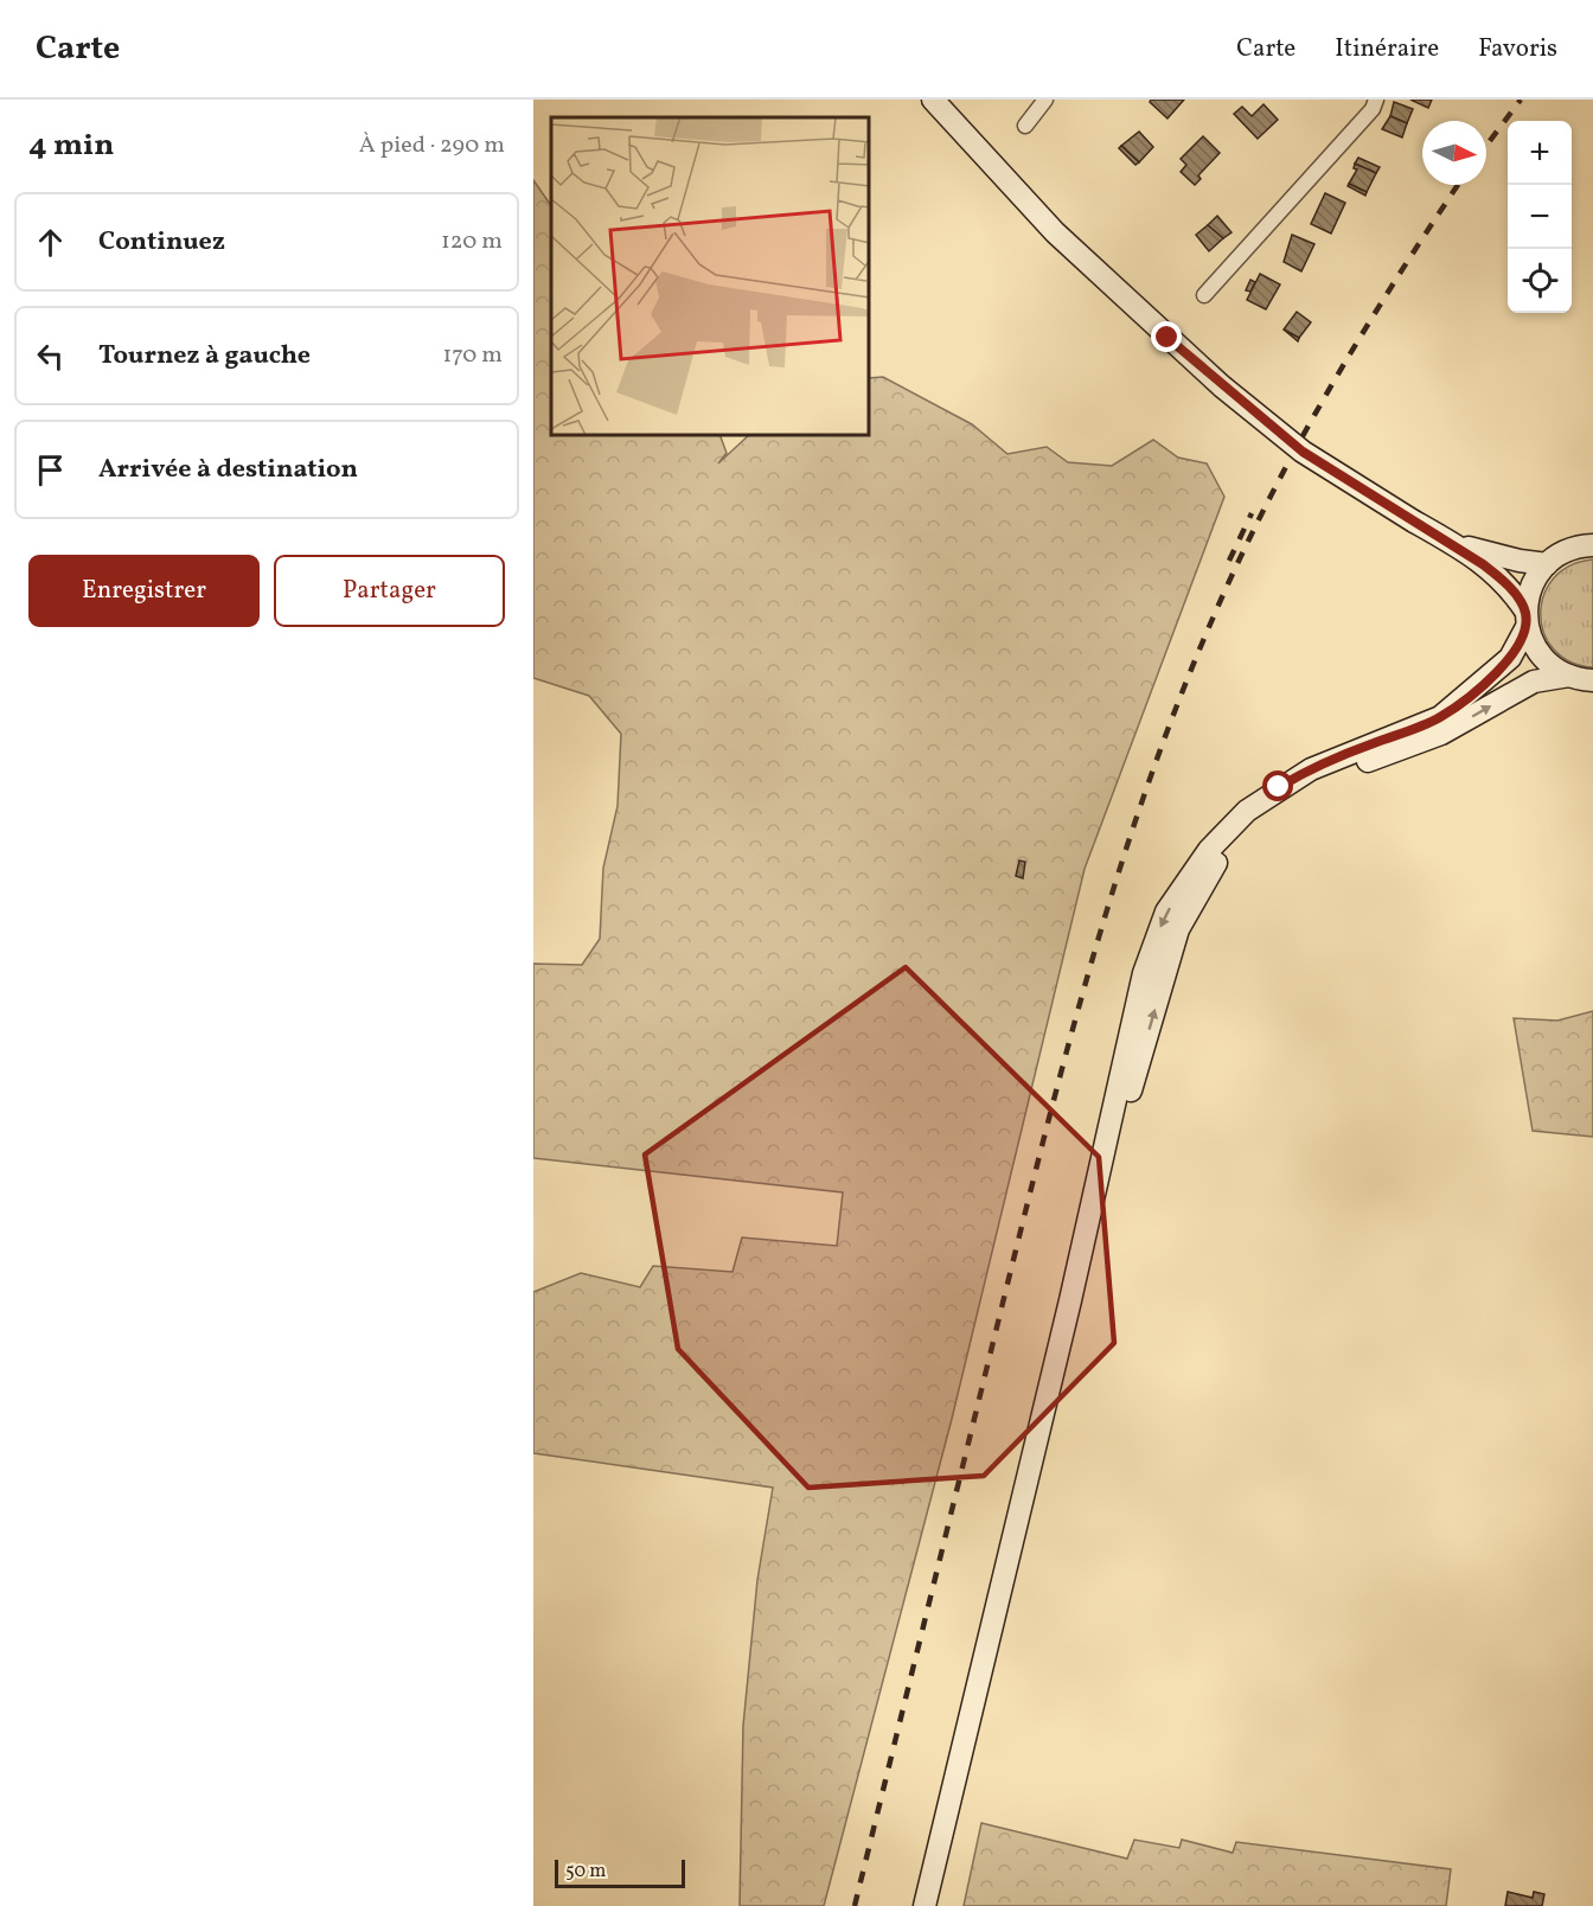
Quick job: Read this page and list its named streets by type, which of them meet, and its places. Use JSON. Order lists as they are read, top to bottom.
{
  "scale_bar": "50 m",
  "north": "right",
  "page": {
    "header": "Carte",
    "nav": ["Carte", "Itinéraire", "Favoris"],
    "heading": ["4 min", "À pied · 290 m"],
    "map_buttons": ["+", "−"],
    "list": [
      ["Continuez", "120 m"],
      ["Tournez à gauche", "170 m"],
      "Arrivée à destination"
    ],
    "buttons": ["Enregistrer", "Partager"],
    "scale": "50 m"
  }
}
